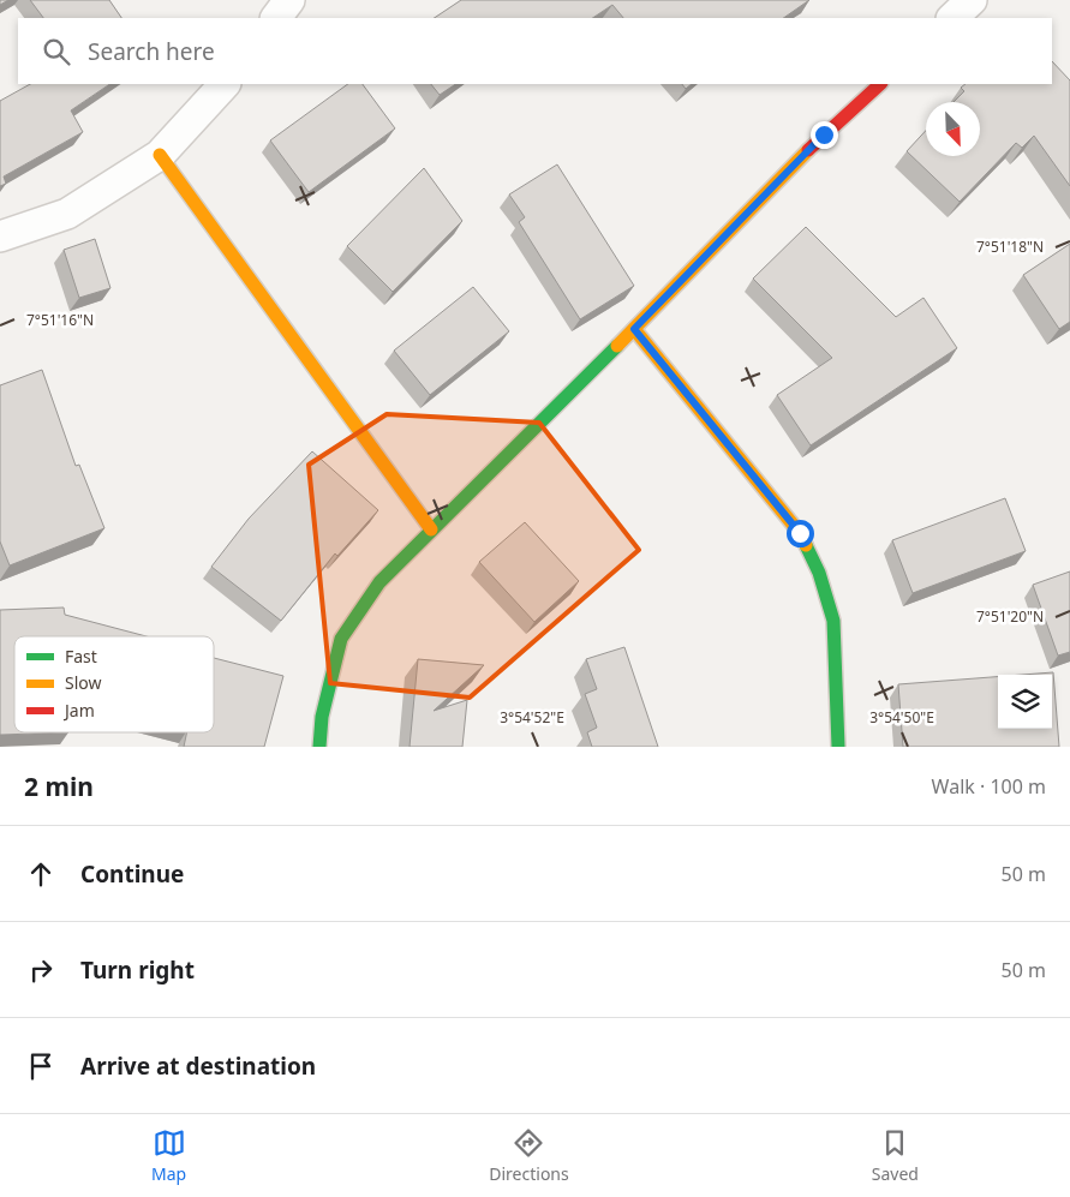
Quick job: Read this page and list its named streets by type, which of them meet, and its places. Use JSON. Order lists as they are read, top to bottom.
{
  "legend": ["Fast", "Slow", "Jam"],
  "north": "bottom right",
  "page": {
    "search": "Search here",
    "heading": ["2 min", "Walk · 100 m"],
    "list": [
      ["Continue", "50 m"],
      ["Turn right", "50 m"],
      "Arrive at destination"
    ],
    "nav": ["Map", "Directions", "Saved"]
  },
  "coordinates": [
    "7°51'18\"N",
    "7°51'16\"N",
    "7°51'20\"N",
    "3°54'52\"E",
    "3°54'50\"E"
  ]
}
